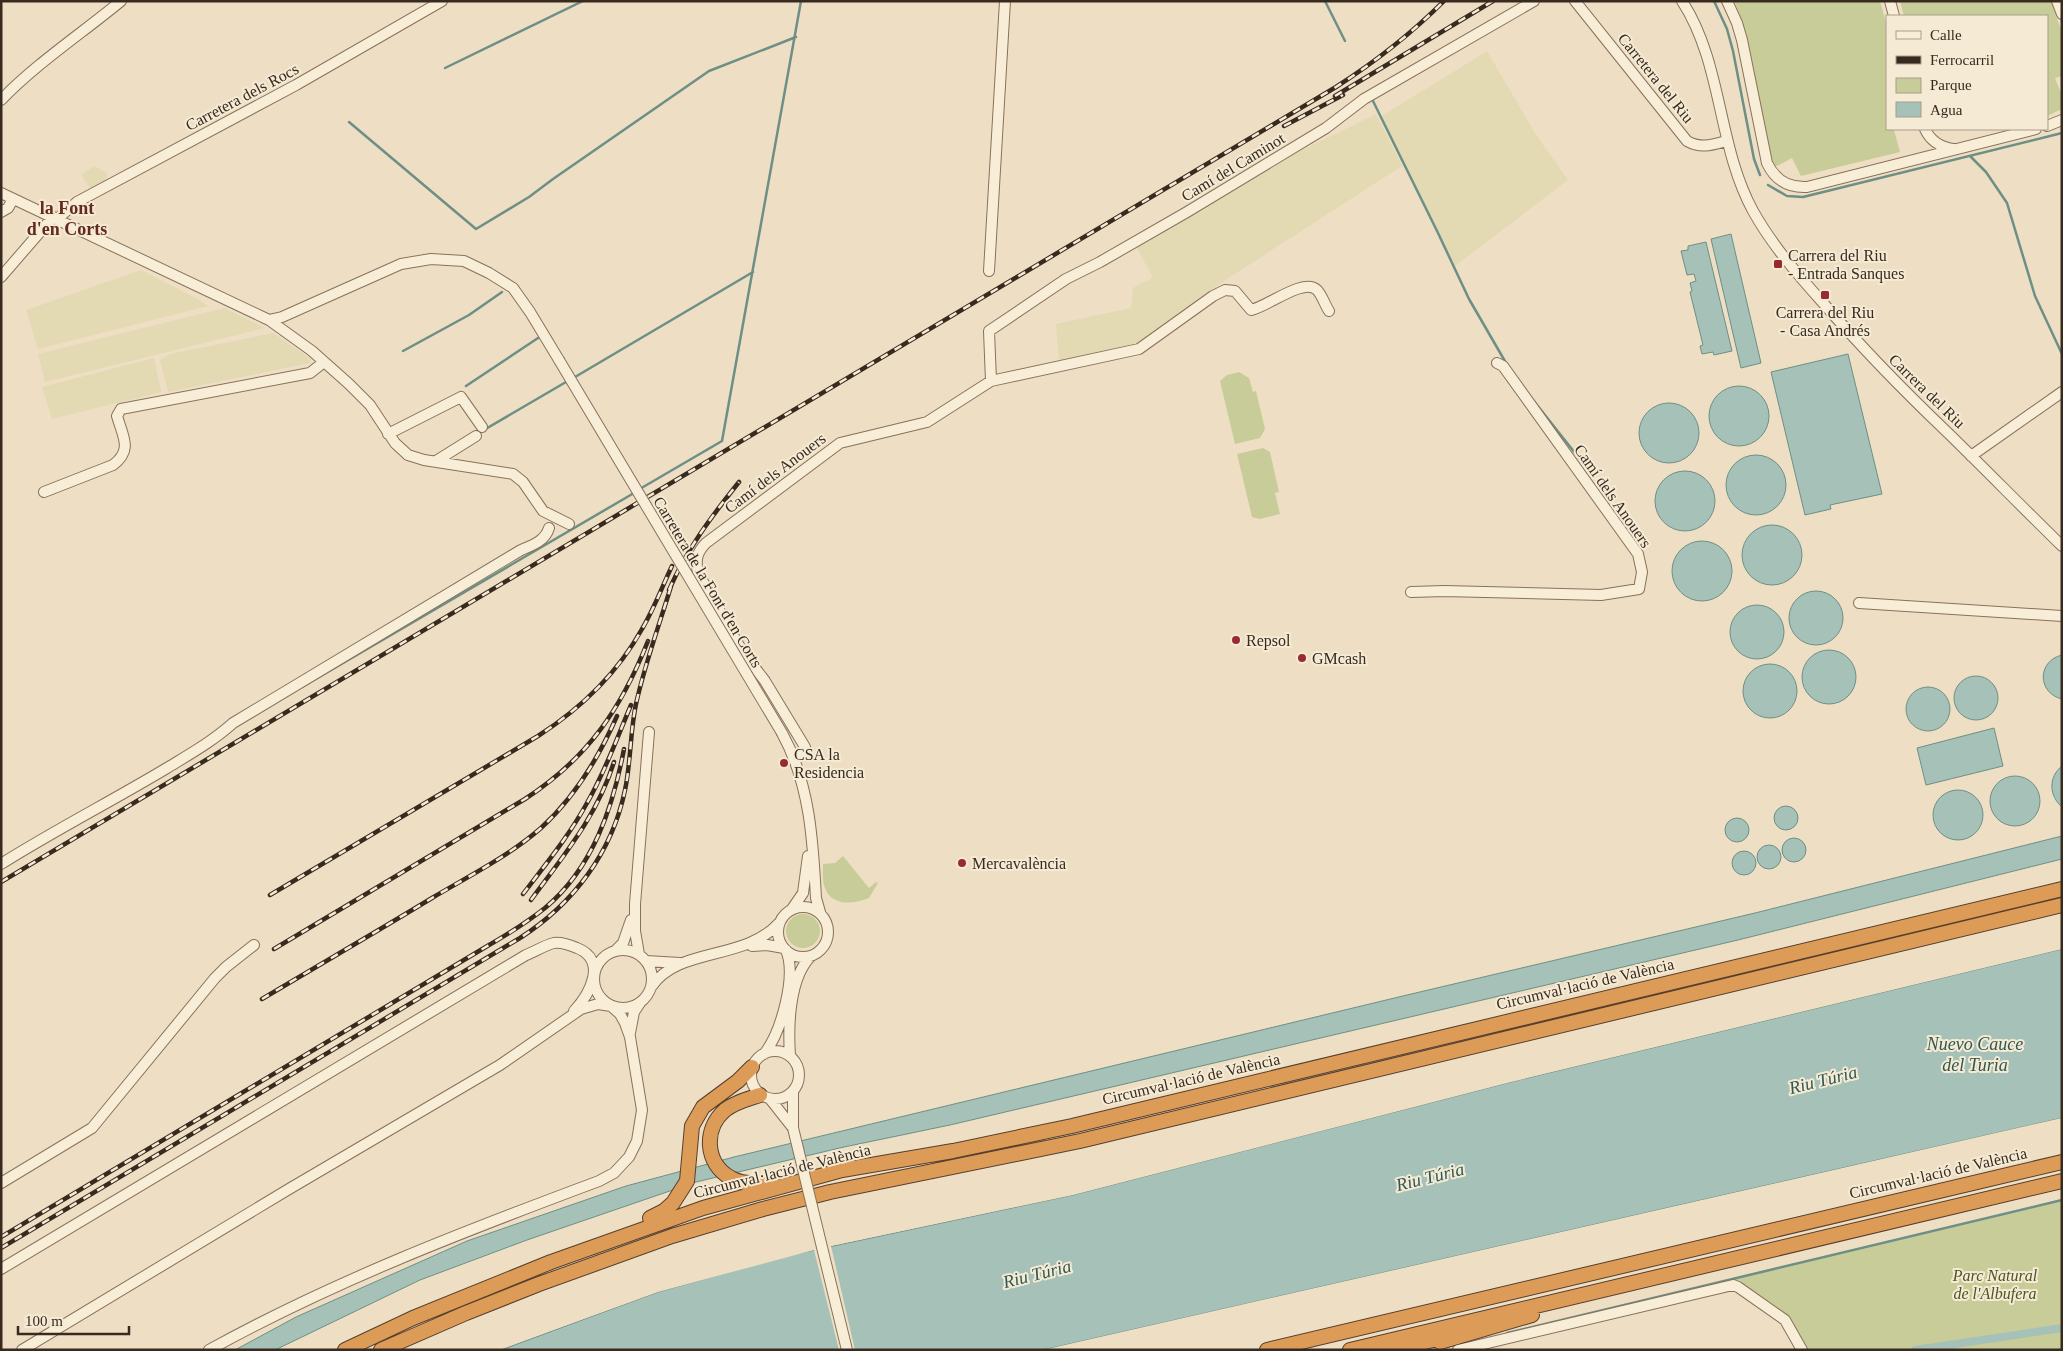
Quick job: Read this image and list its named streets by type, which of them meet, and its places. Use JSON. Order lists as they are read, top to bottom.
{
  "streets": {
    "highway": ["Circumval·lació de València"],
    "street": [
      "Carretera del Riu",
      "Carretera dels Rocs",
      "Camí del Caminot",
      "Carrera del Riu",
      "Camí dels Anouers",
      "Carretera de la Font d'en Corts"
    ]
  },
  "crossings": [
    ["Carretera del Riu", "Carrera del Riu"],
    ["Camí del Caminot", "Camí dels Anouers"],
    ["Camí dels Anouers", "Carretera de la Font d'en Corts"]
  ],
  "districts": ["la Font d'en Corts"],
  "water": ["Nuevo Cauce del Turia", "Riu Túria"],
  "parks": ["Parc Natural de l'Albufera"],
  "places": {
    "transit": ["Carrera del Riu - Entrada Sanques", "Carrera del Riu - Casa Andrés"],
    "other": [
      "Repsol",
      "GMcash",
      "CSA la Residencia",
      "Mercavalència"
    ]
  },
  "legend": [
    "Calle",
    "Ferrocarril",
    "Parque",
    "Agua"
  ],
  "scale_bar": "100 m"
}
